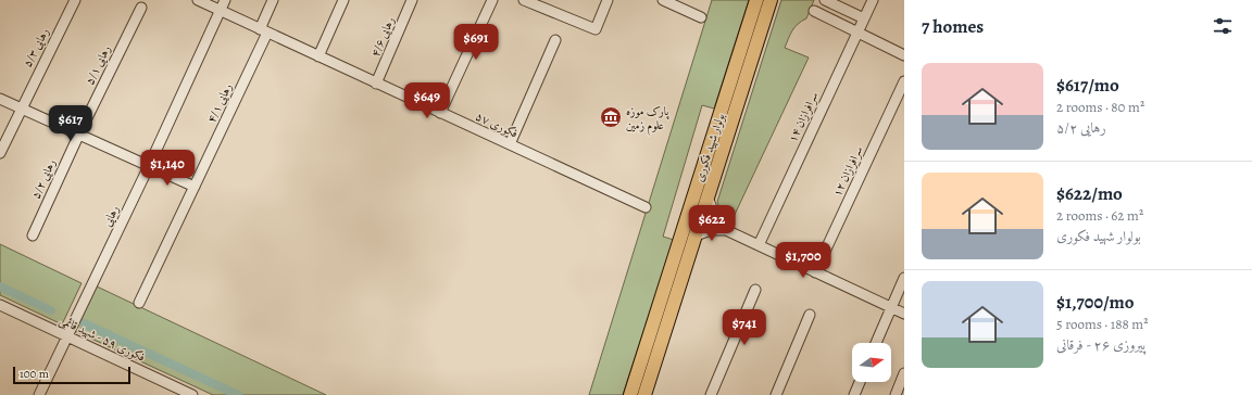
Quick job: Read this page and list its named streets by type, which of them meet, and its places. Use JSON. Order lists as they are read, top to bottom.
{
  "streets": {
    "main road": ["بولوار شهید فکوری"],
    "street": [
      "رهایی ۴/۶",
      "رهایی ۵/۳",
      "رهایی ۵/۱",
      "رهایی ۴/۱",
      "سرافرازان ۱۴",
      "فکوری ۵۷",
      "سرافرازان ۱۲",
      "رهایی ۵/۲",
      "رهایی",
      "فکوری ۵۹ - شهید قائمی"
    ]
  },
  "crossings": [
    ["رهایی ۴/۶", "فکوری ۵۷"],
    ["رهایی ۵/۱", "رهایی ۵/۲"],
    ["رهایی ۴/۱", "فکوری ۵۷"],
    ["فکوری ۵۷", "رهایی"],
    ["رهایی", "فکوری ۵۹ - شهید قائمی"]
  ],
  "places": {
    "museum": ["پارک موزه علوم زمین"]
  },
  "scale_bar": "100 m",
  "north": "right",
  "page": {
    "heading": "7 homes",
    "price": [
      "$691",
      "$649",
      "$617",
      "$1,140",
      "$622",
      "$1,700",
      "$741"
    ],
    "list": [
      {
        "name": "$617/mo",
        "note": "2 rooms · 80 m² · رهایی ۵/۲"
      },
      {
        "name": "$622/mo",
        "note": "2 rooms · 62 m² · بولوار شهید فکوری"
      },
      {
        "name": "$1,700/mo",
        "note": "5 rooms · 188 m² · پیروزی ۲۶ - فرقانی"
      }
    ],
    "scale": "100 m"
  }
}
